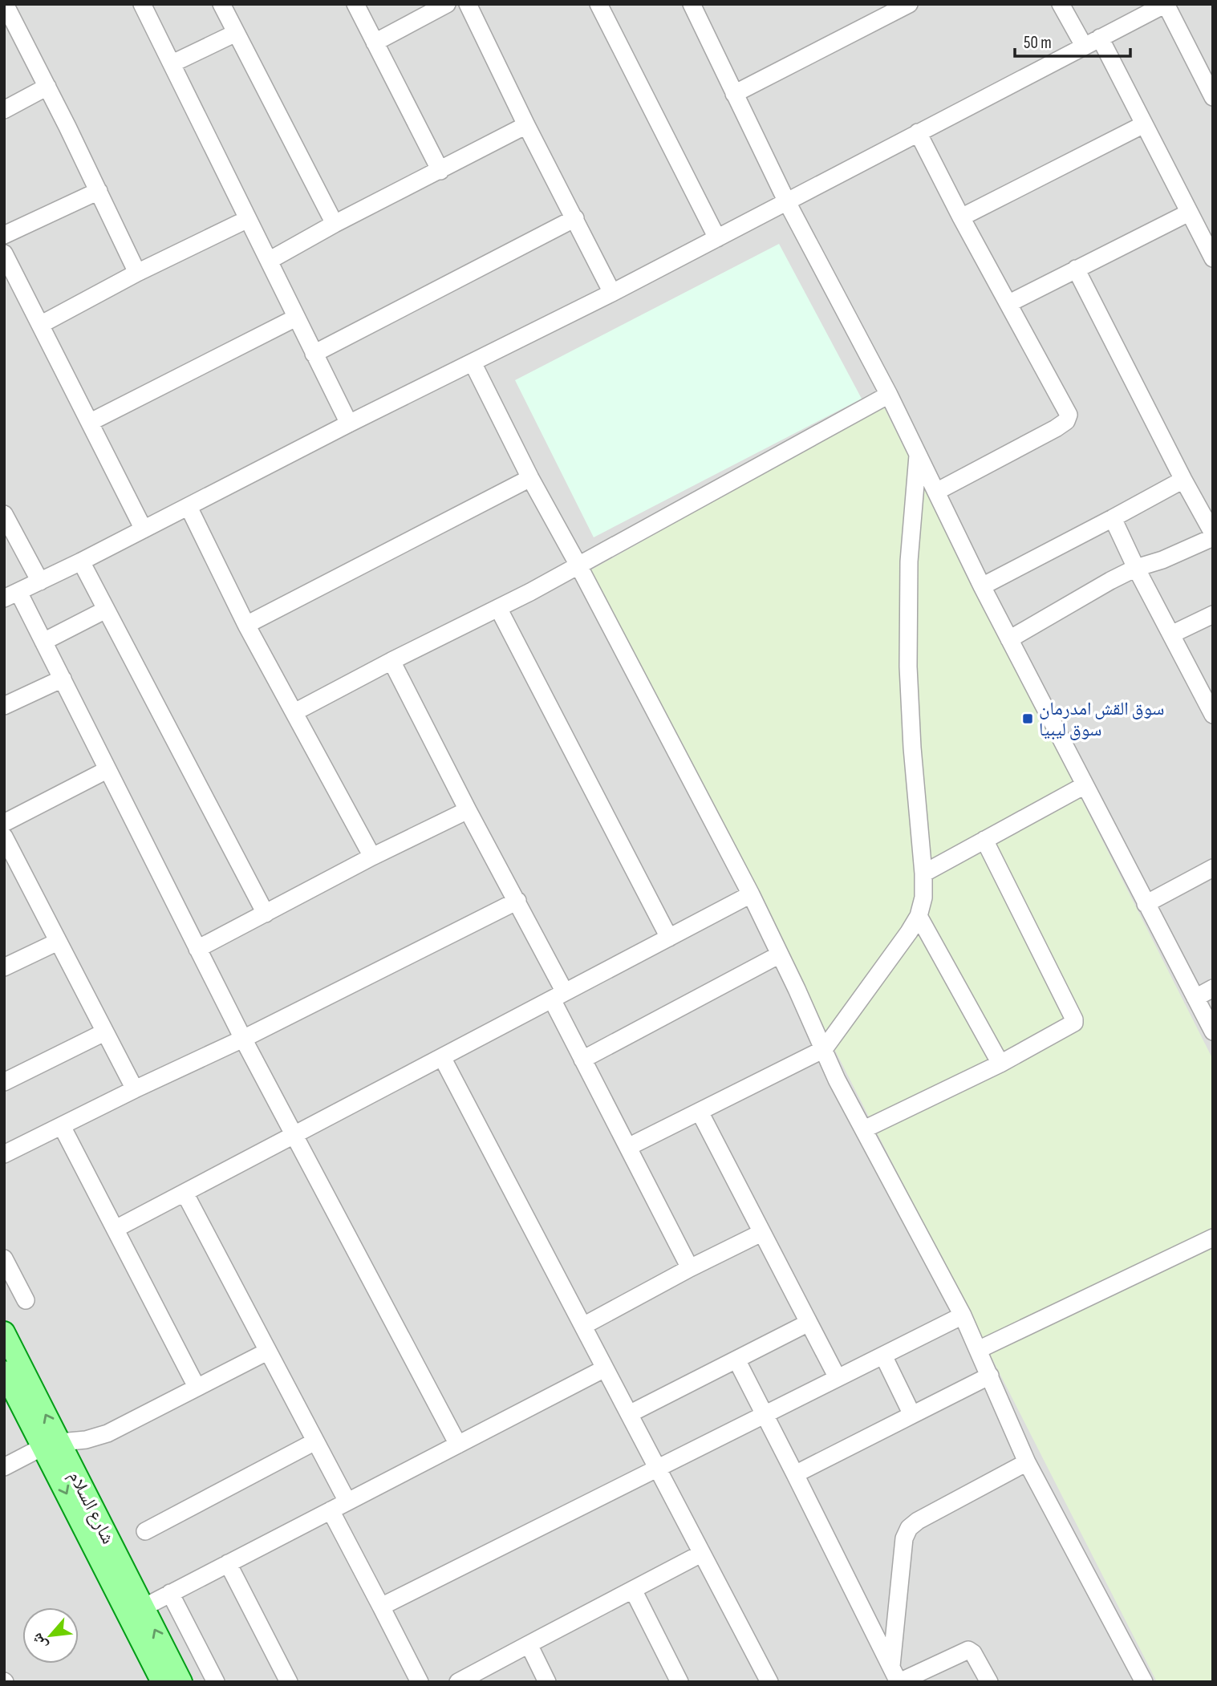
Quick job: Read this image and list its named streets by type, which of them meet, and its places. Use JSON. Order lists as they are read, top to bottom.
{
  "streets": {
    "main road": ["شارع السلام"]
  },
  "places": {
    "transit": ["سوق القش امدرمان سوق ليبيا"]
  },
  "scale_bar": "50 m",
  "north": "bottom left"
}
